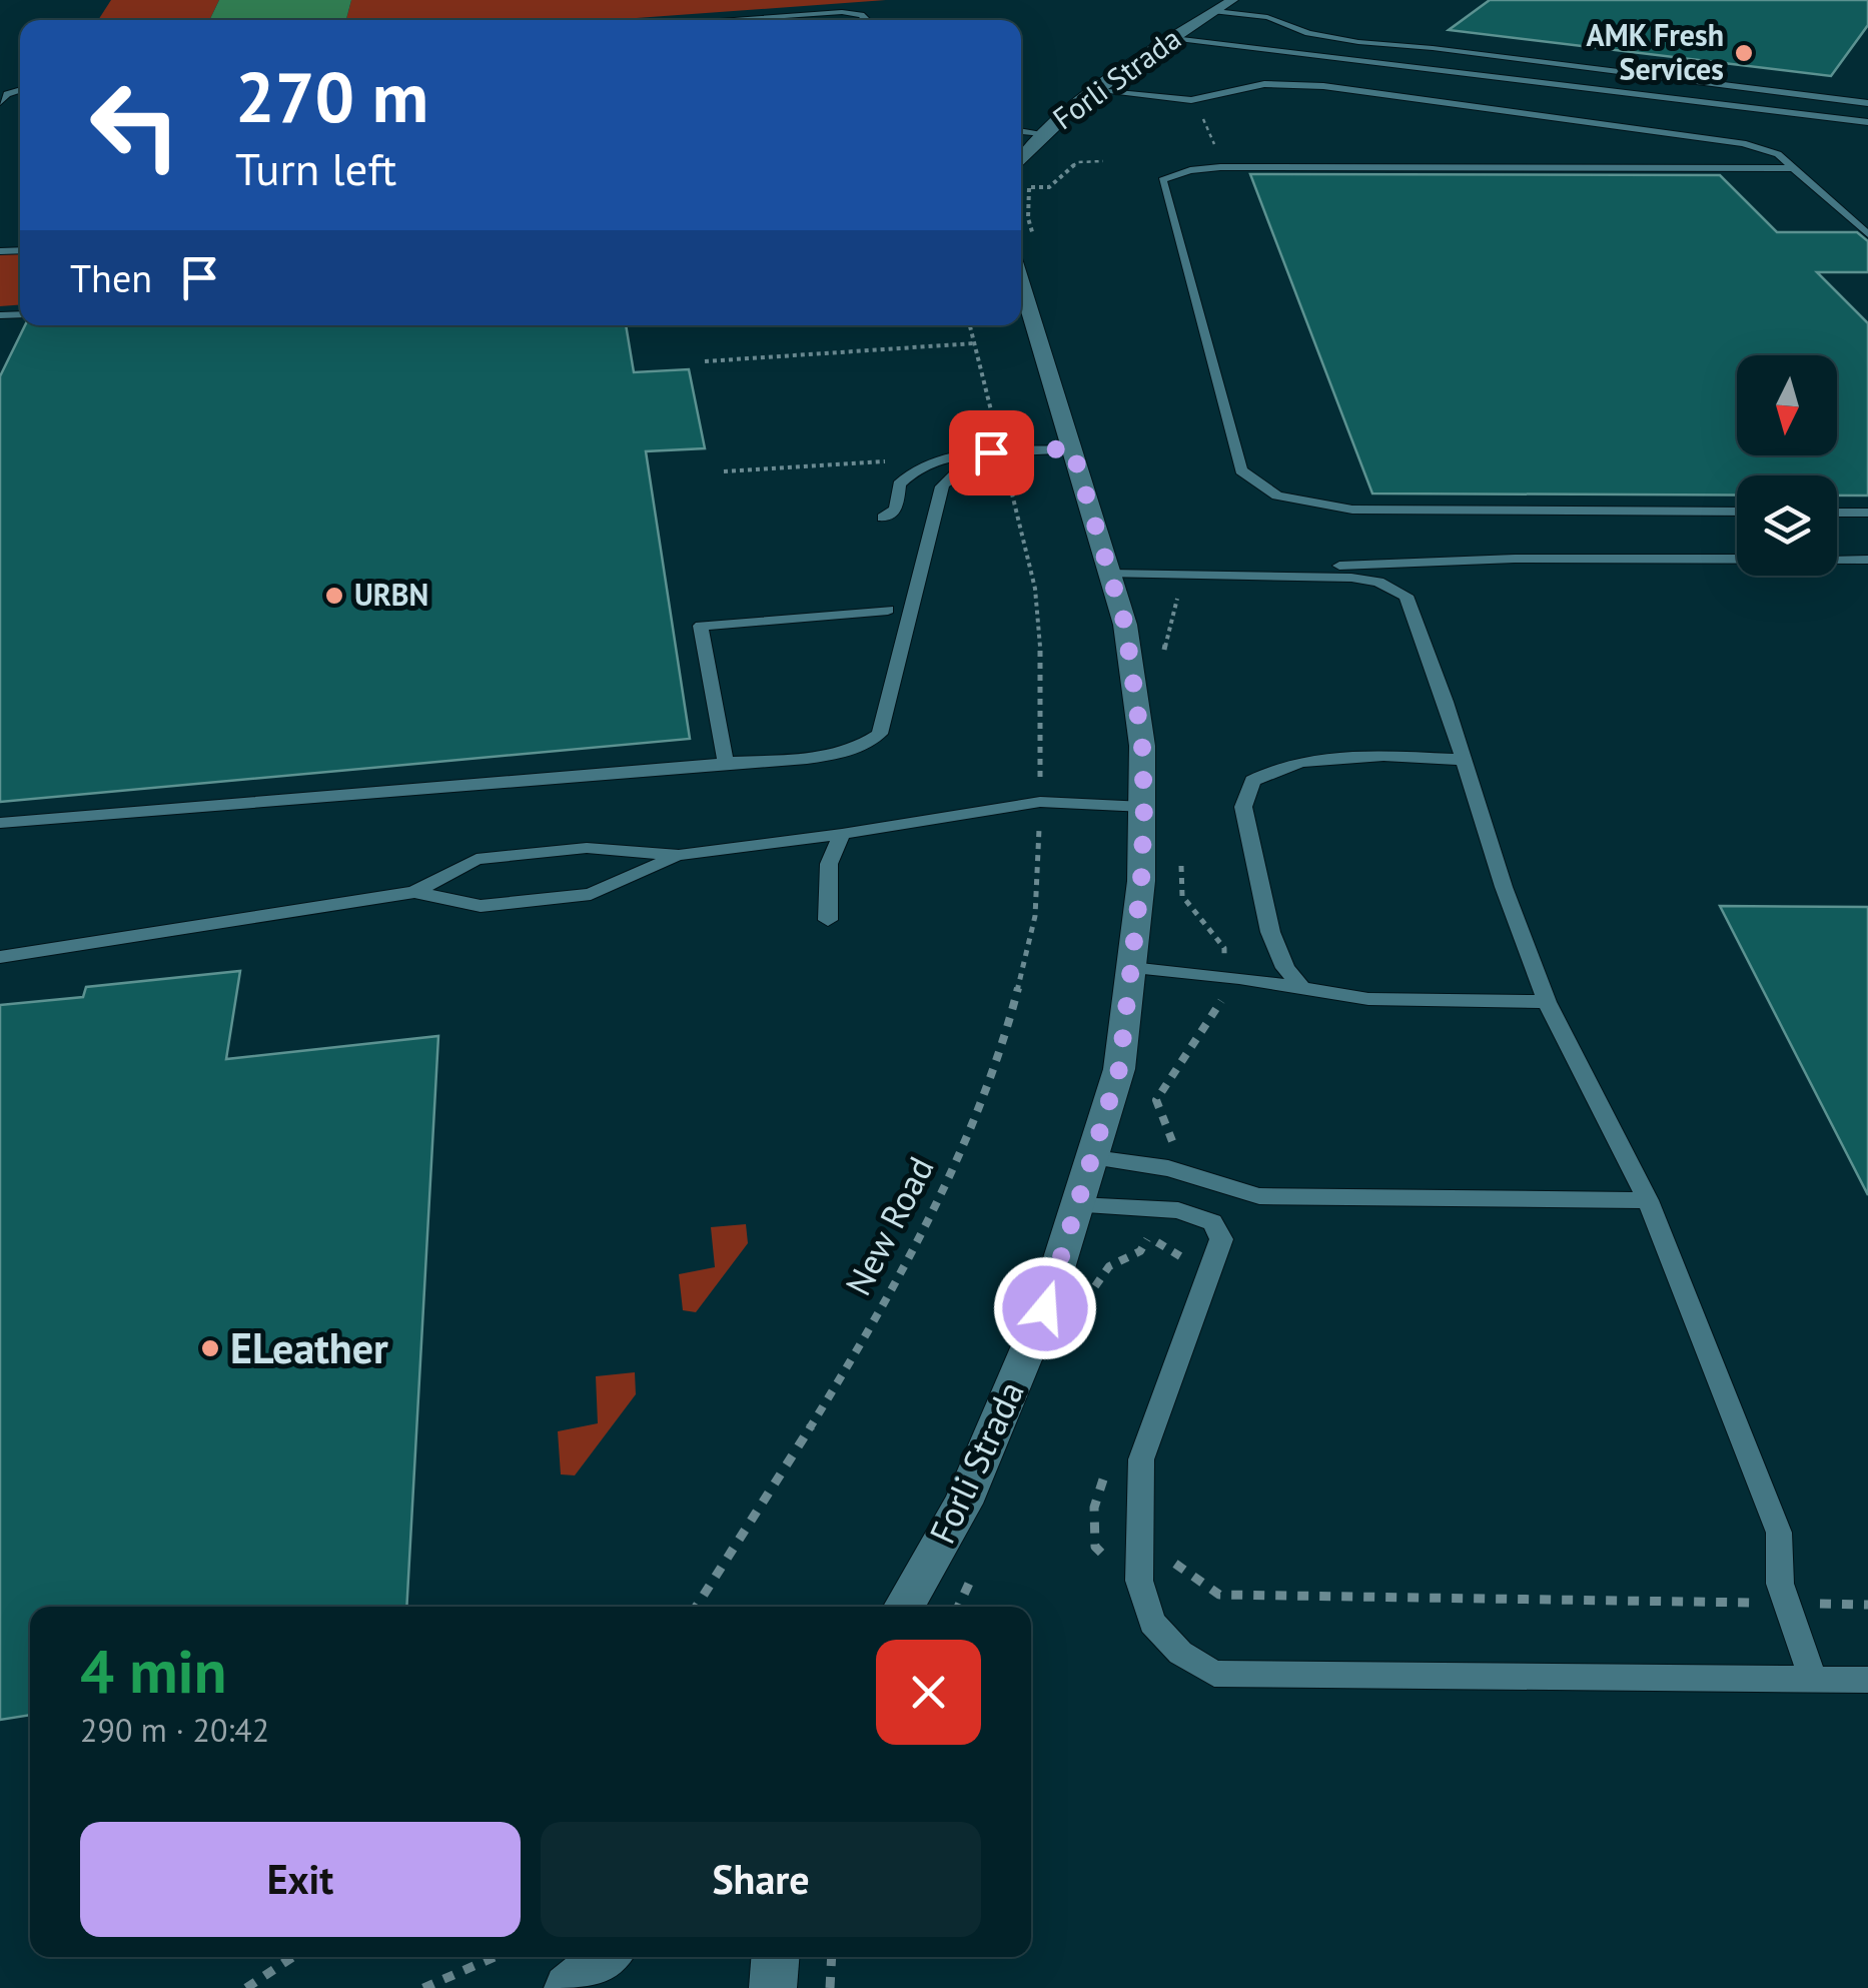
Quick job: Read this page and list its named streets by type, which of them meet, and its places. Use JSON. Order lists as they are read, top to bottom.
{
  "streets": {
    "street": ["Forli Strada"],
    "path": ["New Road"]
  },
  "places": ["AMK Fresh Services", "URBN", "ELeather"],
  "north": "bottom",
  "page": {
    "turn": ["270 m", "Turn left"],
    "then": "Then",
    "heading": ["4 min", "290 m · 20:42"],
    "buttons": ["Exit", "Share"]
  }
}
